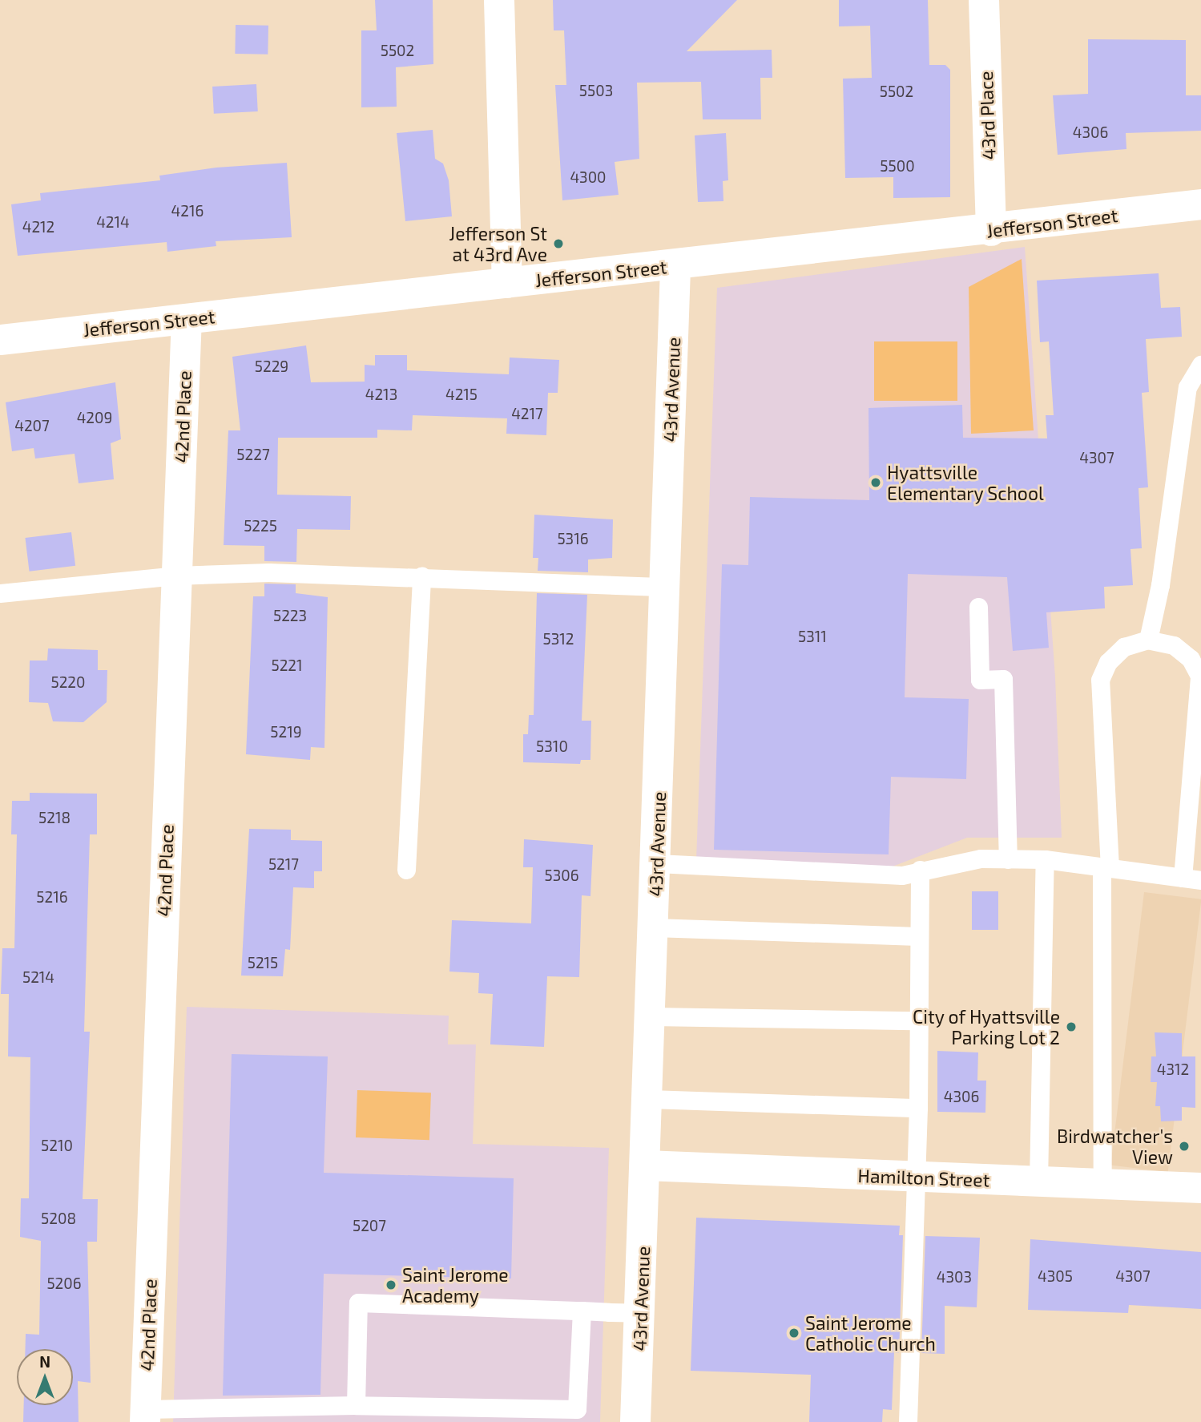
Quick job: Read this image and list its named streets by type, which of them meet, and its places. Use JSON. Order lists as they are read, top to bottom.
{
  "streets": {
    "street": [
      "43rd Place",
      "Jefferson Street",
      "43rd Avenue",
      "42nd Place",
      "Hamilton Street"
    ]
  },
  "crossings": [
    ["43rd Place", "Jefferson Street"],
    ["Jefferson Street", "43rd Avenue"],
    ["Jefferson Street", "42nd Place"],
    ["43rd Avenue", "Hamilton Street"]
  ],
  "places": [
    "Jefferson St at 43rd Ave",
    "Hyattsville Elementary School",
    "City of Hyattsville Parking Lot 2",
    "Birdwatcher's View",
    "Saint Jerome Academy",
    "Saint Jerome Catholic Church"
  ],
  "house_numbers": [
    "5502",
    "5503",
    "5502",
    "4306",
    "5500",
    "4300",
    "4216",
    "4214",
    "4212",
    "5229",
    "4213",
    "4215",
    "4217",
    "4209",
    "4207",
    "5227",
    "4307",
    "5225",
    "5316",
    "5223",
    "5311",
    "5312",
    "5221",
    "5220",
    "5219",
    "5310",
    "5218",
    "5217",
    "5306",
    "5216",
    "5215",
    "5214",
    "4312",
    "4306",
    "5210",
    "5208",
    "5207",
    "4305",
    "4307",
    "4303",
    "5206"
  ],
  "north": "top"
}
